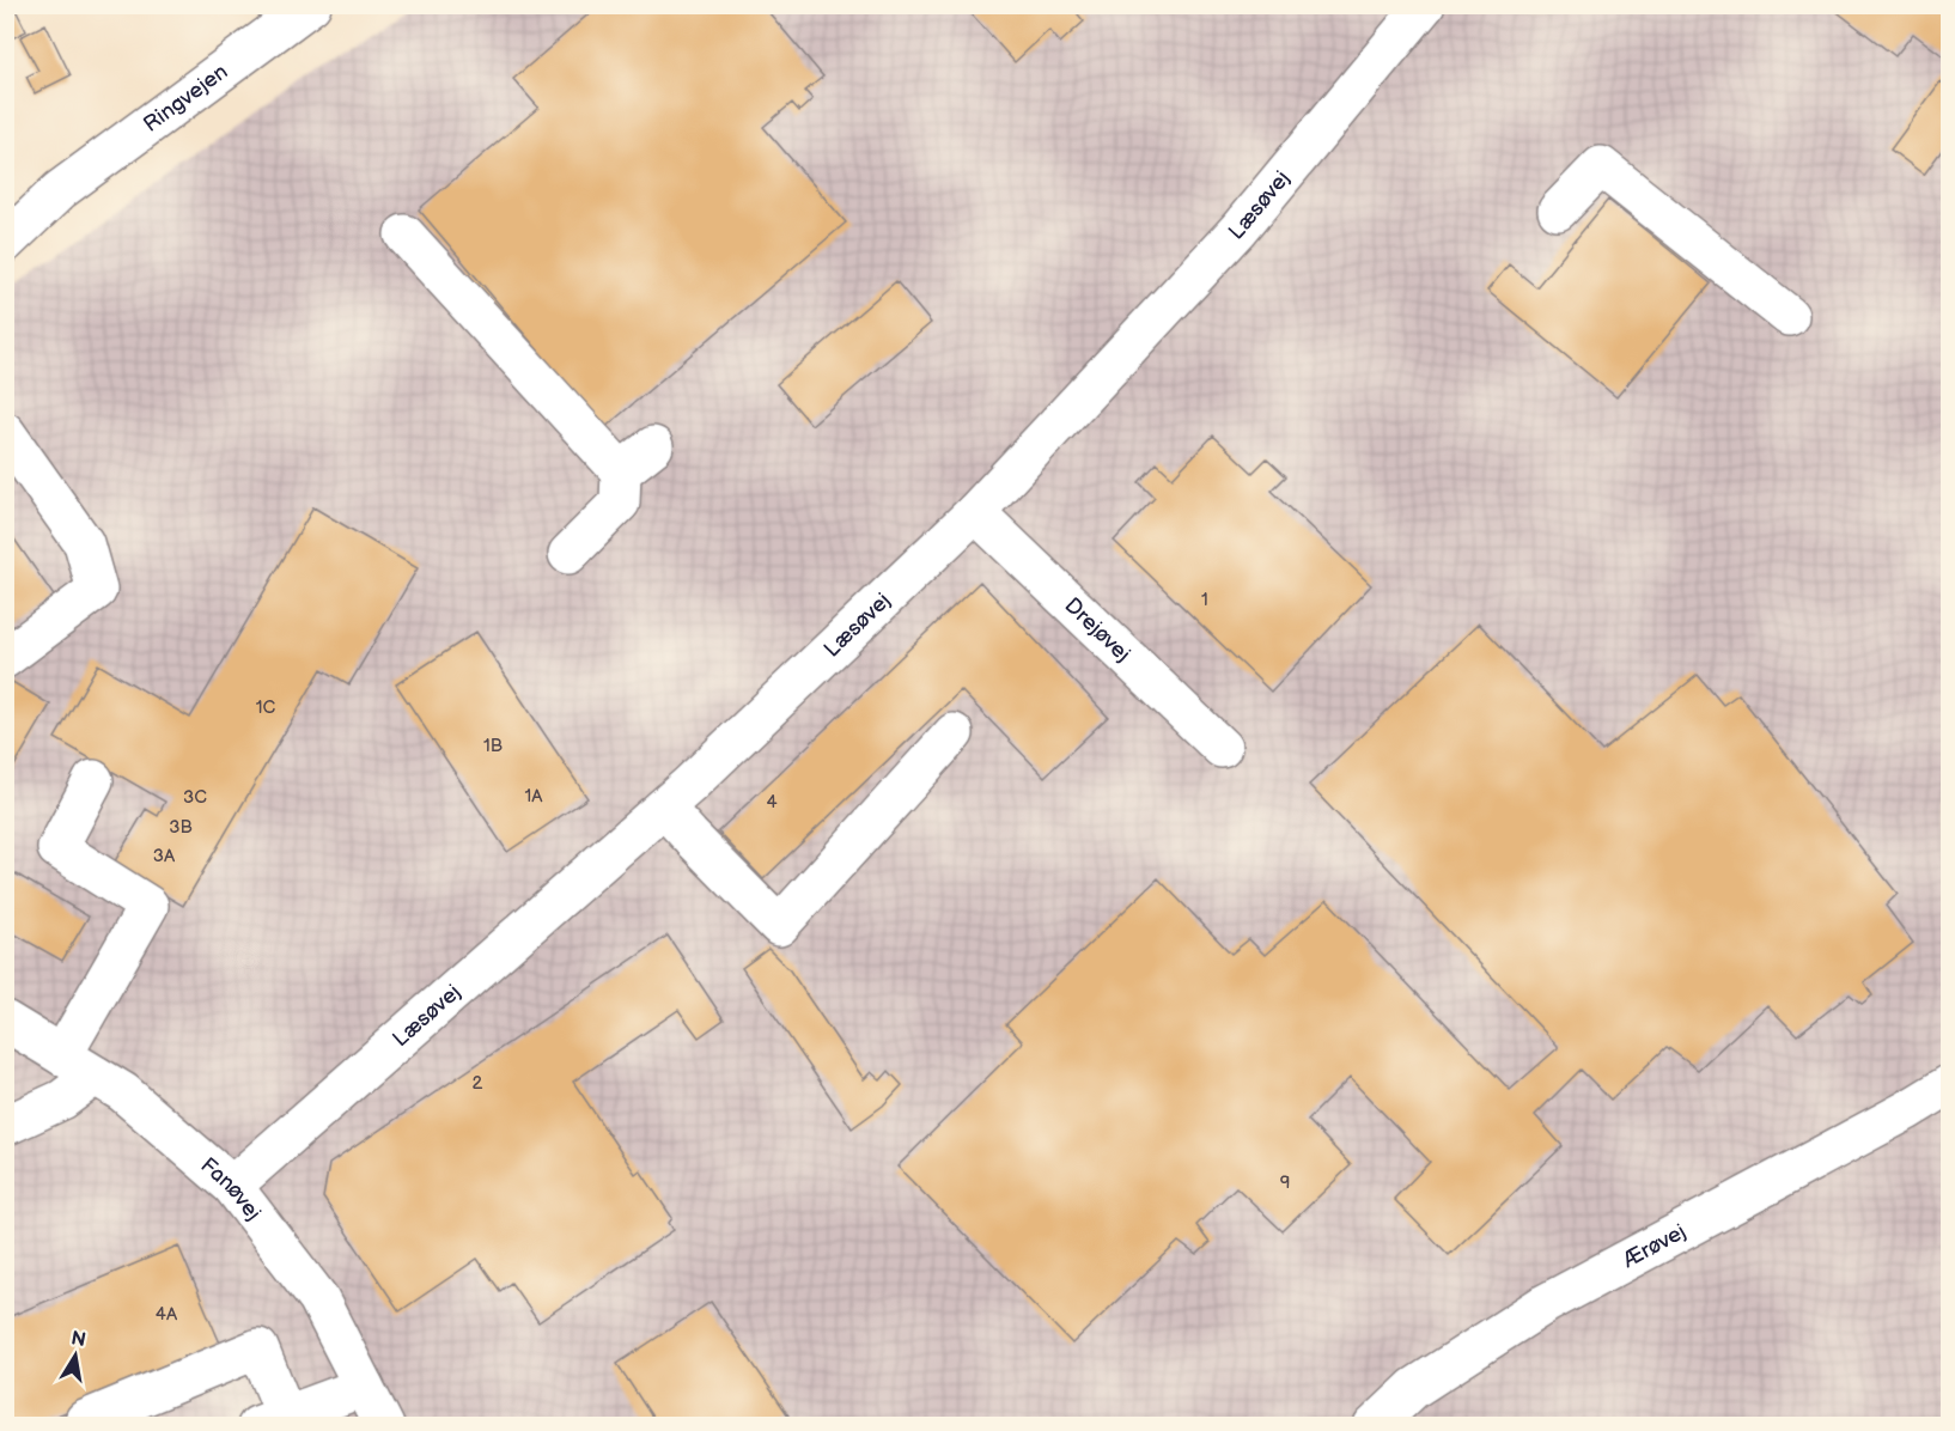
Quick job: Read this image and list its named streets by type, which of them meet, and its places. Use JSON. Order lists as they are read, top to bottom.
{
  "streets": {
    "street": [
      "Ringvejen",
      "Læsøvej",
      "Drejøvej",
      "Fanøvej",
      "Ærøvej"
    ]
  },
  "crossings": [
    ["Læsøvej", "Drejøvej"],
    ["Læsøvej", "Fanøvej"]
  ],
  "house_numbers": [
    "1",
    "1C",
    "1B",
    "1A",
    "3C",
    "4",
    "3B",
    "3A",
    "2",
    "9",
    "4A"
  ],
  "north": "top"
}
